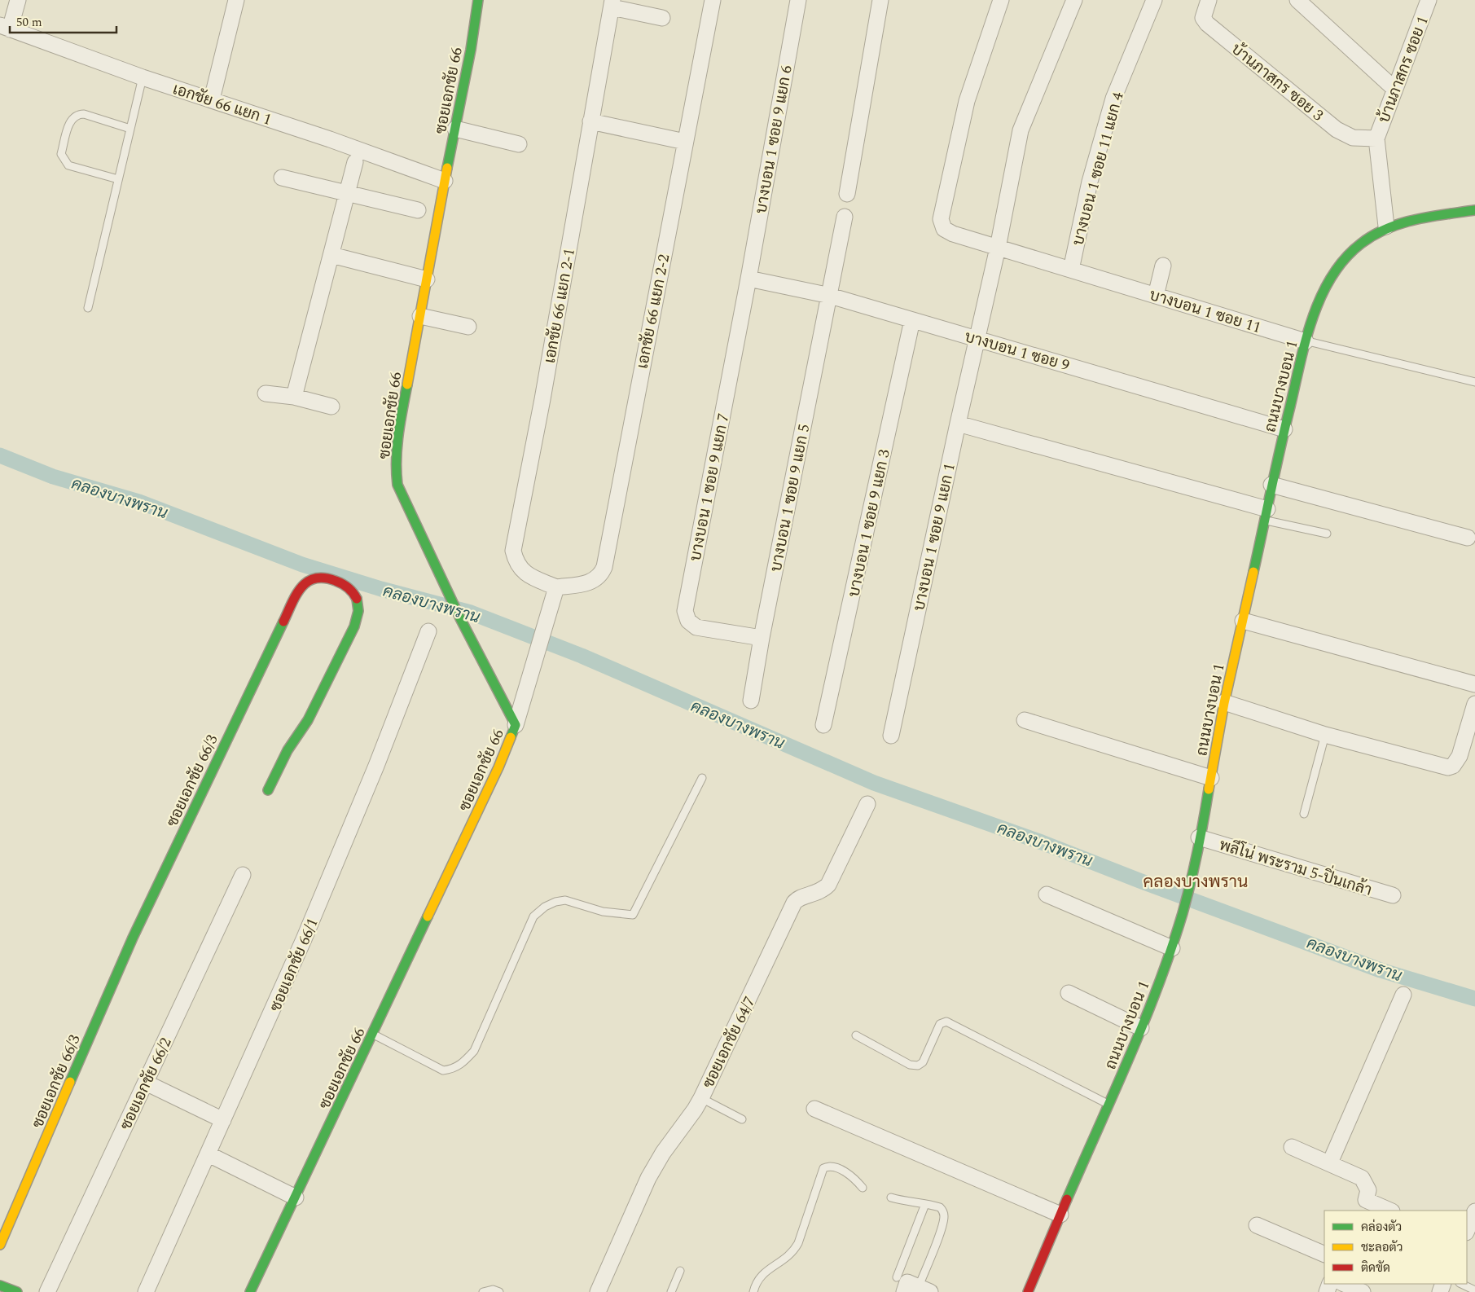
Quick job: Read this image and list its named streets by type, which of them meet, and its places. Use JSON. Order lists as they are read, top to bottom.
{
  "streets": {
    "street": [
      "บ้านภาสกร ซอย 1",
      "บ้านภาสกร ซอย 3",
      "ซอยเอกชัย 66",
      "เอกชัย 66 แยก 1",
      "บางบอน 1 ซอย 9 แยก 6",
      "บางบอน 1 ซอย 11 แยก 4",
      "เอกชัย 66 แยก 2-1",
      "บางบอน 1 ซอย 11",
      "เอกชัย 66 แยก 2-2",
      "บางบอน 1 ซอย 9",
      "ถนนบางบอน 1",
      "บางบอน 1 ซอย 9 แยก 7",
      "บางบอน 1 ซอย 9 แยก 5",
      "บางบอน 1 ซอย 9 แยก 3",
      "บางบอน 1 ซอย 9 แยก 1",
      "ซอยเอกชัย 66/3",
      "พลีโน่ พระราม 5-ปิ่นเกล้า",
      "ซอยเอกชัย 66/1",
      "ซอยเอกชัย 64/7",
      "ซอยเอกชัย 66/2"
    ]
  },
  "crossings": [
    ["บ้านภาสกร ซอย 1", "บ้านภาสกร ซอย 3"],
    ["ซอยเอกชัย 66", "เอกชัย 66 แยก 1"],
    ["บางบอน 1 ซอย 9 แยก 6", "บางบอน 1 ซอย 9"],
    ["บางบอน 1 ซอย 9 แยก 6", "บางบอน 1 ซอย 9 แยก 7"],
    ["บางบอน 1 ซอย 11 แยก 4", "บางบอน 1 ซอย 11"],
    ["เอกชัย 66 แยก 2-1", "เอกชัย 66 แยก 2-2"],
    ["บางบอน 1 ซอย 11", "ถนนบางบอน 1"],
    ["บางบอน 1 ซอย 11", "บางบอน 1 ซอย 9 แยก 1"],
    ["บางบอน 1 ซอย 9", "ถนนบางบอน 1"],
    ["บางบอน 1 ซอย 9", "บางบอน 1 ซอย 9 แยก 7"],
    ["บางบอน 1 ซอย 9", "บางบอน 1 ซอย 9 แยก 5"],
    ["บางบอน 1 ซอย 9", "บางบอน 1 ซอย 9 แยก 3"],
    ["บางบอน 1 ซอย 9", "บางบอน 1 ซอย 9 แยก 1"],
    ["ถนนบางบอน 1", "พลีโน่ พระราม 5-ปิ่นเกล้า"],
    ["บางบอน 1 ซอย 9 แยก 7", "บางบอน 1 ซอย 9 แยก 5"]
  ],
  "districts": ["คลองบางพราน"],
  "water": ["คลองบางพราน"],
  "legend": ["คล่องตัว", "ชะลอตัว", "ติดขัด"],
  "scale_bar": "50 m"
}
